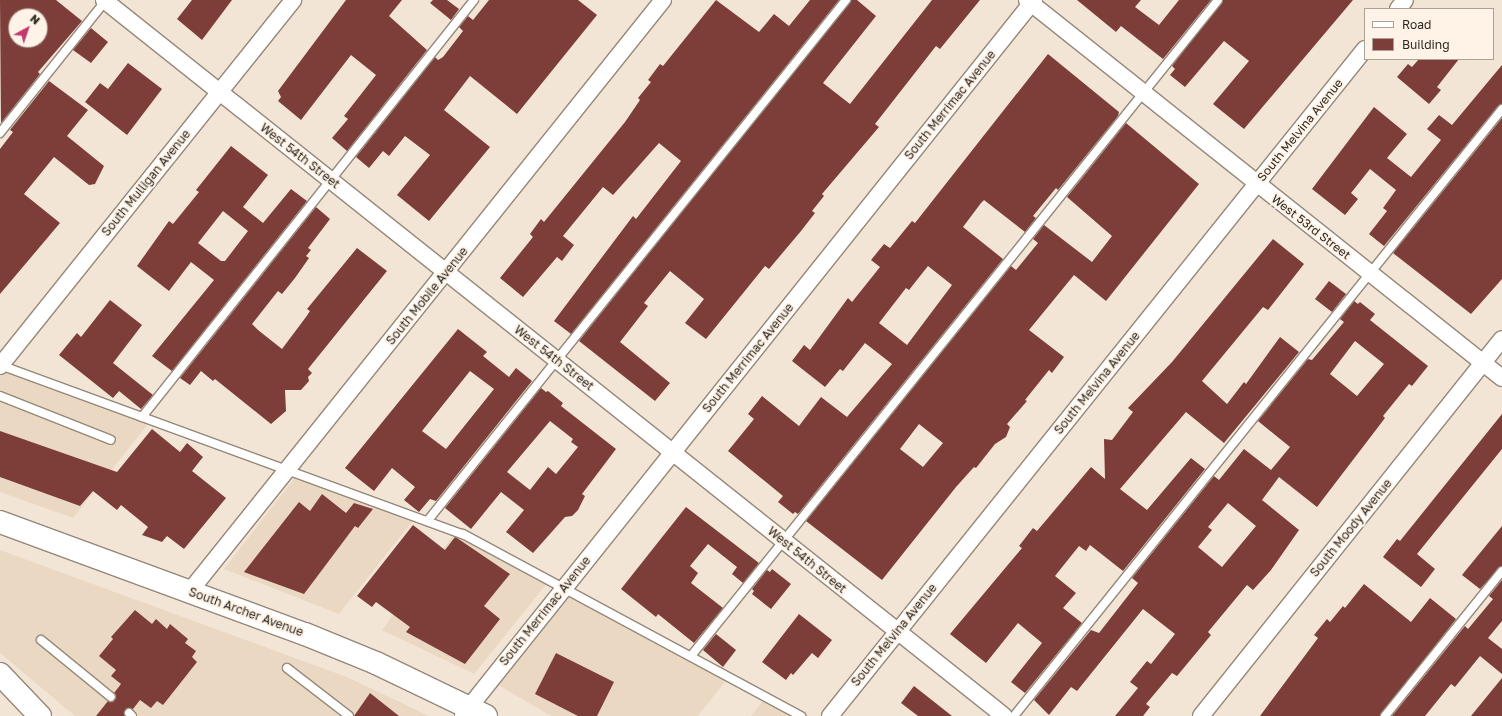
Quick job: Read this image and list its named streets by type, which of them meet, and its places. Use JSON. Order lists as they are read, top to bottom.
{
  "streets": {
    "main road": ["South Archer Avenue"],
    "street": [
      "South Merrimac Avenue",
      "South Melvina Avenue",
      "West 54th Street",
      "South Mulligan Avenue",
      "West 53rd Street",
      "South Mobile Avenue",
      "South Moody Avenue"
    ]
  },
  "crossings": [
    ["South Merrimac Avenue", "West 54th Street"],
    ["South Merrimac Avenue", "West 53rd Street"],
    ["South Merrimac Avenue", "South Archer Avenue"],
    ["South Melvina Avenue", "West 54th Street"],
    ["South Melvina Avenue", "West 53rd Street"],
    ["West 54th Street", "South Mulligan Avenue"],
    ["West 54th Street", "South Mobile Avenue"],
    ["West 53rd Street", "South Moody Avenue"],
    ["South Mobile Avenue", "South Archer Avenue"]
  ],
  "legend": ["Road", "Building"],
  "north": "top right"
}
